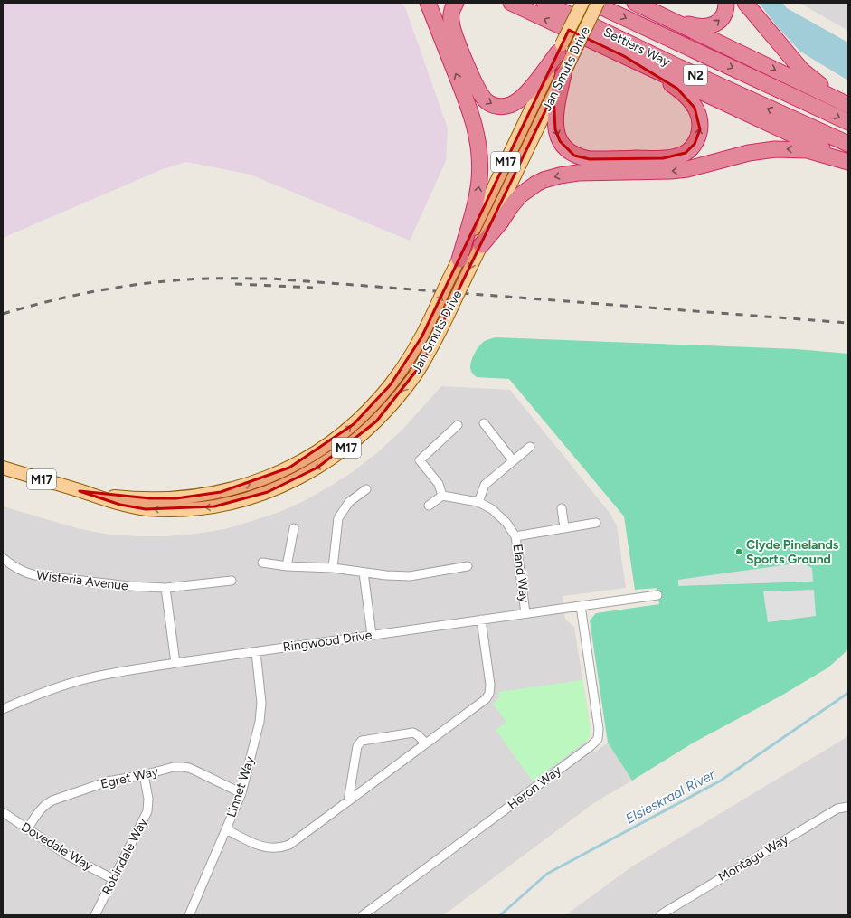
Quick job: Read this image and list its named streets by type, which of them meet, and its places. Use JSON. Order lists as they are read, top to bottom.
{
  "streets": {
    "highway": ["Settlers Way", "N2"],
    "main road": ["Jan Smuts Drive", "M17"],
    "street": [
      "Eland Way",
      "Wisteria Avenue",
      "Ringwood Drive",
      "Egret Way",
      "Linnet Way",
      "Heron Way",
      "Dovedale Way",
      "Robindale Way",
      "Montagu Way"
    ]
  },
  "crossings": [
    ["Eland Way", "Ringwood Drive"],
    ["Ringwood Drive", "Linnet Way"],
    ["Ringwood Drive", "Heron Way"],
    ["Egret Way", "Linnet Way"],
    ["Egret Way", "Dovedale Way"],
    ["Egret Way", "Robindale Way"],
    ["Dovedale Way", "Robindale Way"]
  ],
  "water": ["Elsieskraal River"],
  "places": ["Clyde Pinelands Sports Ground"]
}
